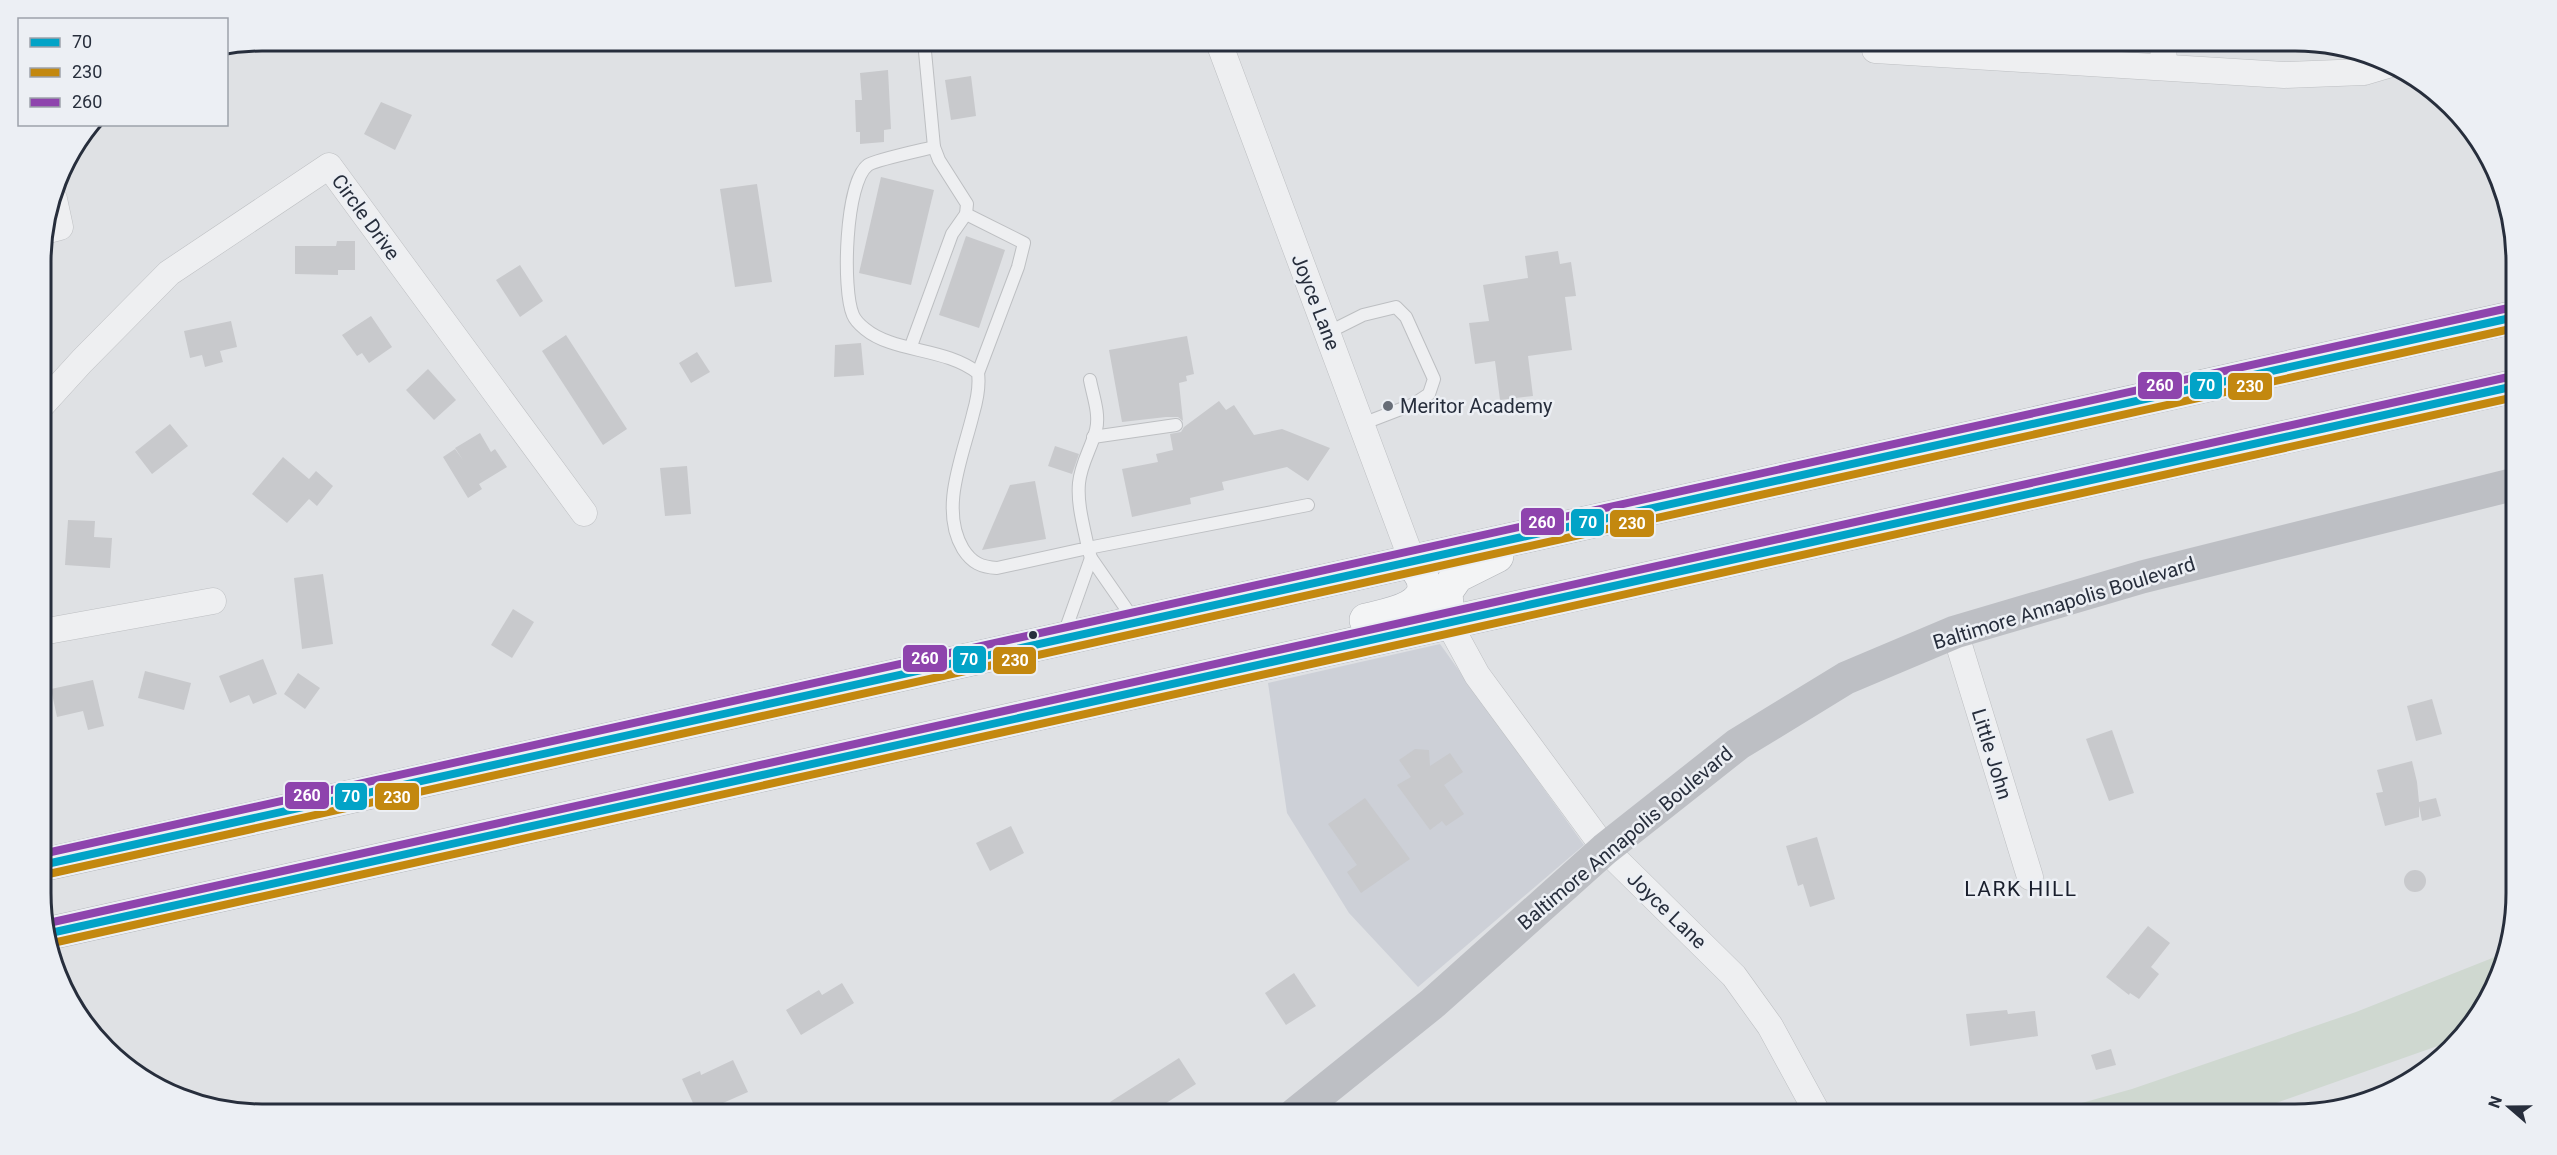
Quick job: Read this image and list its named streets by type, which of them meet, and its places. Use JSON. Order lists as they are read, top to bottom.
{
  "streets": {
    "street": [
      "Circle Drive",
      "Joyce Lane",
      "Baltimore Annapolis Boulevard",
      "Little John"
    ]
  },
  "crossings": [
    ["Joyce Lane", "Baltimore Annapolis Boulevard"],
    ["Baltimore Annapolis Boulevard", "Little John"]
  ],
  "districts": ["LARK HILL"],
  "places": ["Meritor Academy"],
  "lines": ["transit line 260", "transit line 70", "transit line 230"],
  "legend": ["70", "230", "260"],
  "north": "left"
}
